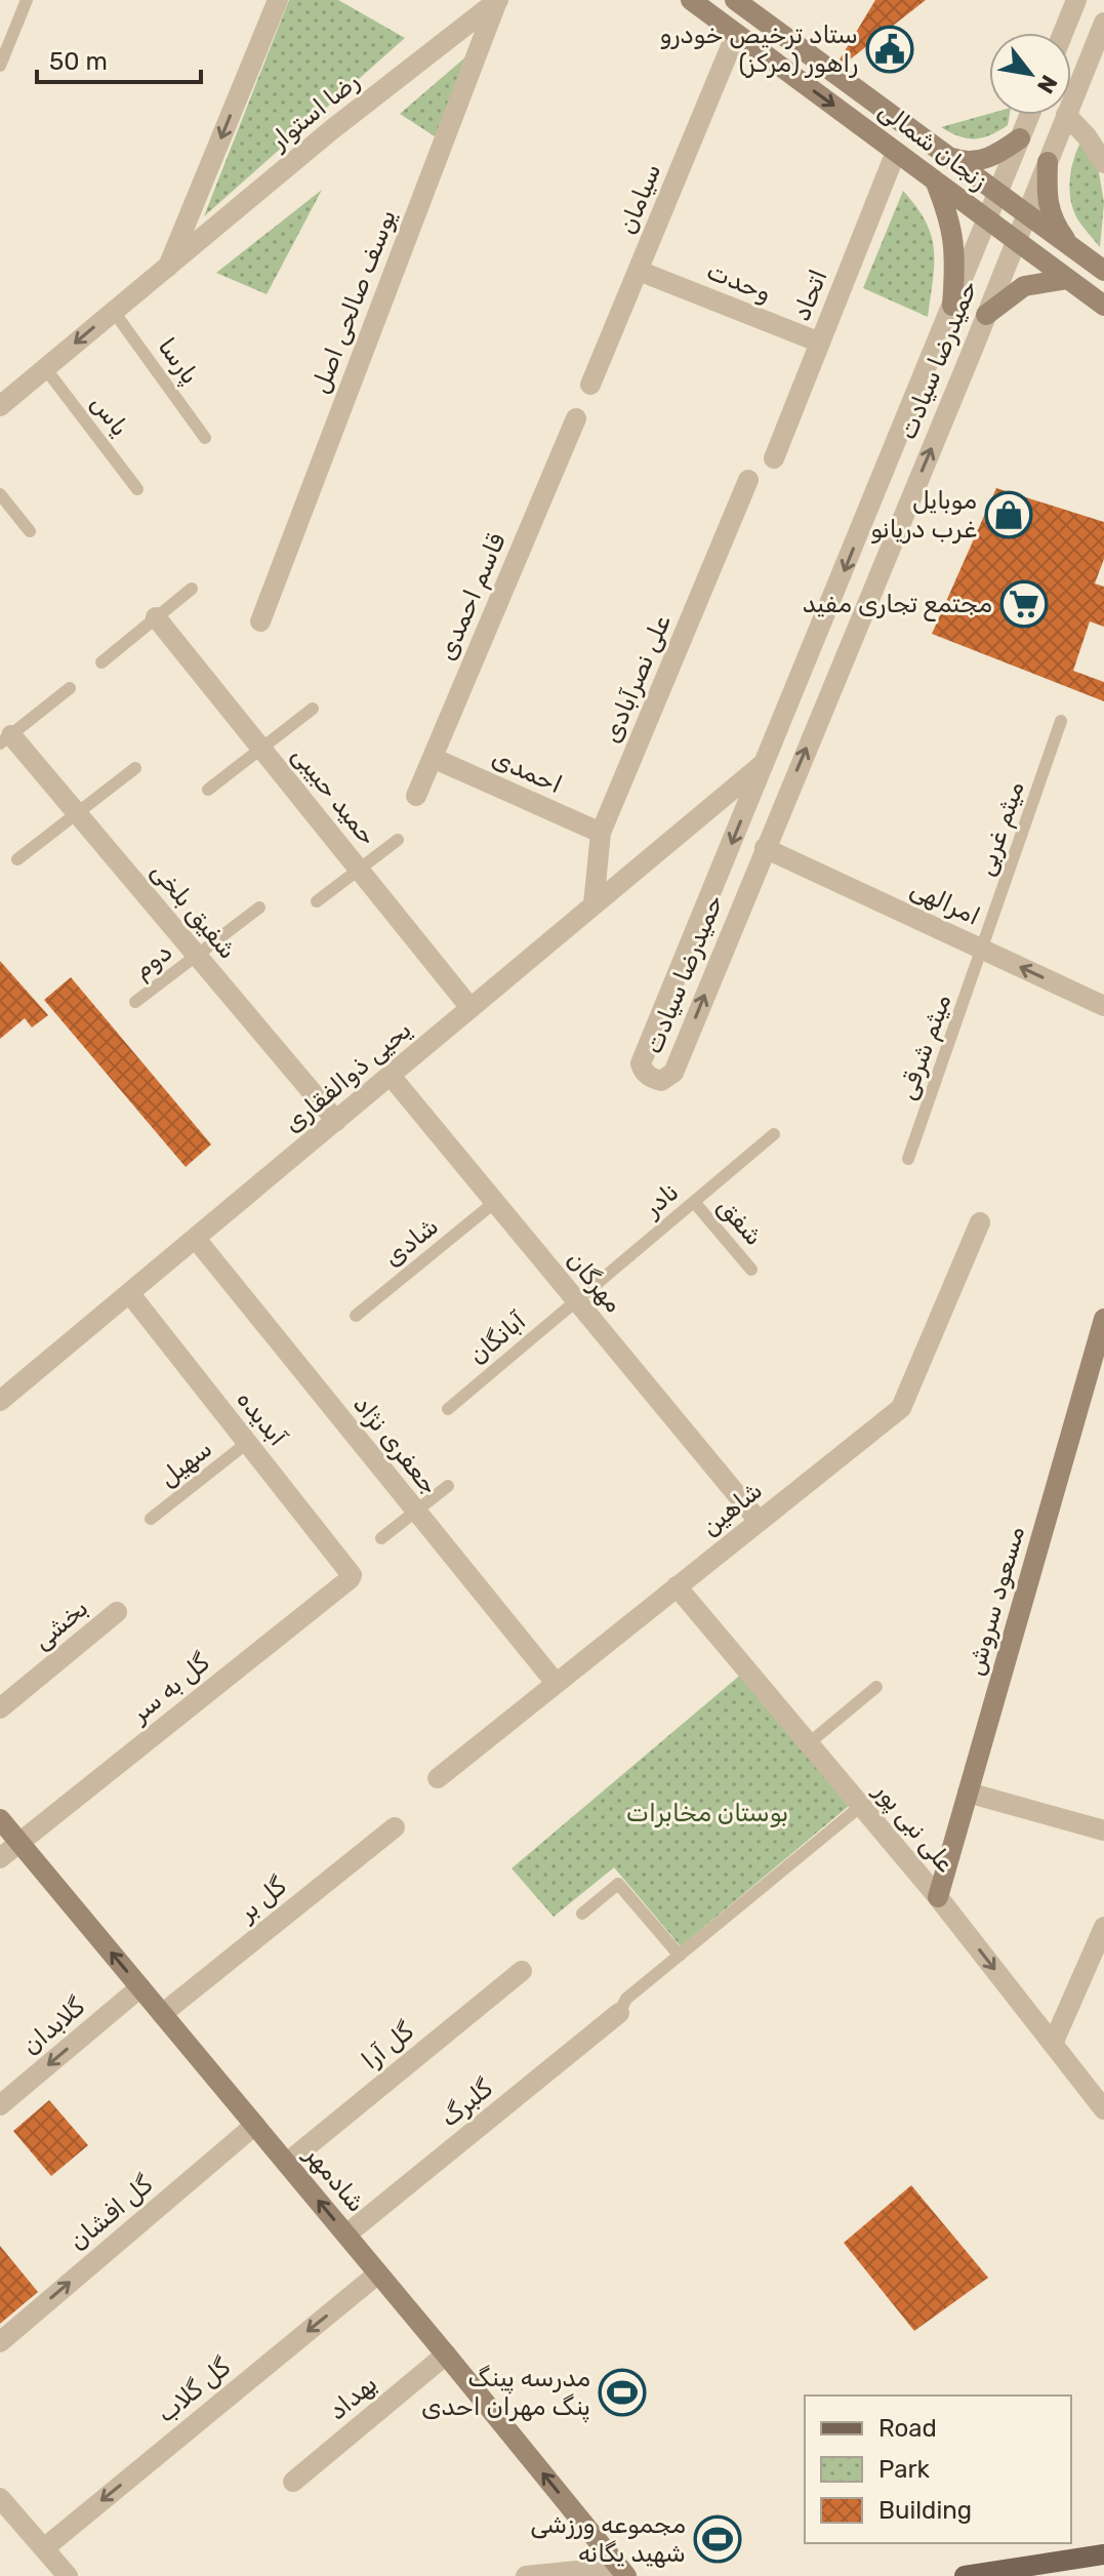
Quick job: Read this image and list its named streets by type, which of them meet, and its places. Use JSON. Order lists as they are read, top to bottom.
{
  "streets": {
    "main road": ["زنجان شمالی", "مسعود سروش", "شادمهر"],
    "street": [
      "رضا استوار",
      "سیامان",
      "وحدت",
      "اتحاد",
      "یوسف صالحی اصل",
      "حمیدرضا سیادت",
      "قاسم احمدی",
      "علی نصرآبادی",
      "احمدی",
      "حمید حبیبی",
      "امرالهی",
      "شفیق بلخی",
      "یحیی ذوالفقاری",
      "مهرگان",
      "آبدیده",
      "جعفری نژاد",
      "شاهین",
      "بخشی",
      "گل به سر",
      "علی نبی پور",
      "گل بر",
      "گلابدان",
      "گل آرا",
      "گلبرگ",
      "گل افشان",
      "گل گلاب",
      "بهداد"
    ],
    "lane": [
      "پارسا",
      "یاس",
      "میثم غربی",
      "دوم",
      "میثم شرقی",
      "نادر",
      "شفق",
      "شادی",
      "آبانگان",
      "سهیل"
    ]
  },
  "crossings": [
    ["رضا استوار", "یوسف صالحی اصل"],
    ["رضا استوار", "پارسا"],
    ["رضا استوار", "یاس"],
    ["زنجان شمالی", "سیامان"],
    ["زنجان شمالی", "اتحاد"],
    ["زنجان شمالی", "حمیدرضا سیادت"],
    ["سیامان", "وحدت"],
    ["وحدت", "اتحاد"],
    ["حمیدرضا سیادت", "امرالهی"],
    ["حمیدرضا سیادت", "یحیی ذوالفقاری"],
    ["قاسم احمدی", "احمدی"],
    ["علی نصرآبادی", "احمدی"],
    ["علی نصرآبادی", "یحیی ذوالفقاری"],
    ["حمید حبیبی", "یحیی ذوالفقاری"],
    ["میثم غربی", "امرالهی"],
    ["میثم غربی", "میثم شرقی"],
    ["امرالهی", "میثم شرقی"],
    ["شفیق بلخی", "دوم"],
    ["شفیق بلخی", "یحیی ذوالفقاری"],
    ["یحیی ذوالفقاری", "مهرگان"],
    ["یحیی ذوالفقاری", "آبدیده"],
    ["یحیی ذوالفقاری", "جعفری نژاد"],
    ["نادر", "شفق"],
    ["نادر", "مهرگان"],
    ["نادر", "آبانگان"],
    ["شادی", "مهرگان"],
    ["مهرگان", "آبانگان"],
    ["مهرگان", "شاهین"],
    ["آبدیده", "سهیل"],
    ["آبدیده", "گل به سر"],
    ["جعفری نژاد", "شاهین"],
    ["شاهین", "علی نبی پور"],
    ["مسعود سروش", "علی نبی پور"],
    ["گل به سر", "شادمهر"],
    ["علی نبی پور", "گلبرگ"],
    ["گل بر", "شادمهر"],
    ["گلابدان", "شادمهر"],
    ["گل آرا", "شادمهر"],
    ["گلبرگ", "شادمهر"],
    ["شادمهر", "گل افشان"],
    ["شادمهر", "گل گلاب"],
    ["شادمهر", "بهداد"]
  ],
  "one_way": [
    "امرالهی",
    "گلابدان",
    "شادمهر",
    "گل افشان",
    "گل گلاب"
  ],
  "parks": ["بوستان مخابرات"],
  "places": {
    "public building": ["ستاد ترخیص خودرو راهور (مرکز)"],
    "shop": ["موبایل غرب دریانو"],
    "supermarket": ["مجتمع تجاری مفید"],
    "sports": ["مدرسه پینگ پنگ مهران احدی", "مجموعه ورزشی شهید یگانه"]
  },
  "legend": ["Road", "Park", "Building"],
  "scale_bar": "50 m",
  "north": "bottom right"
}
